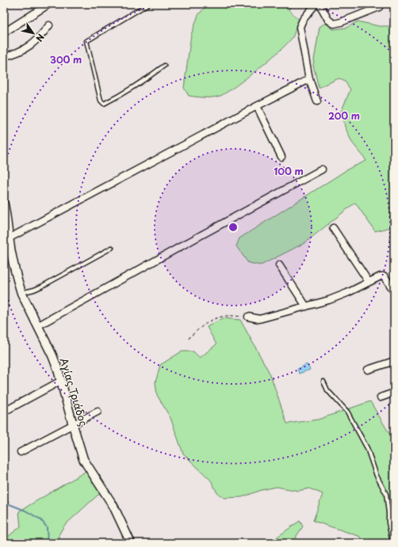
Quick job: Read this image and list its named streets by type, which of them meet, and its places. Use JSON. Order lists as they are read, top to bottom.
{
  "streets": {
    "street": ["Αγίας Τριάδος"]
  },
  "north": "bottom right",
  "rings": ["300 m", "200 m", "100 m"]
}
